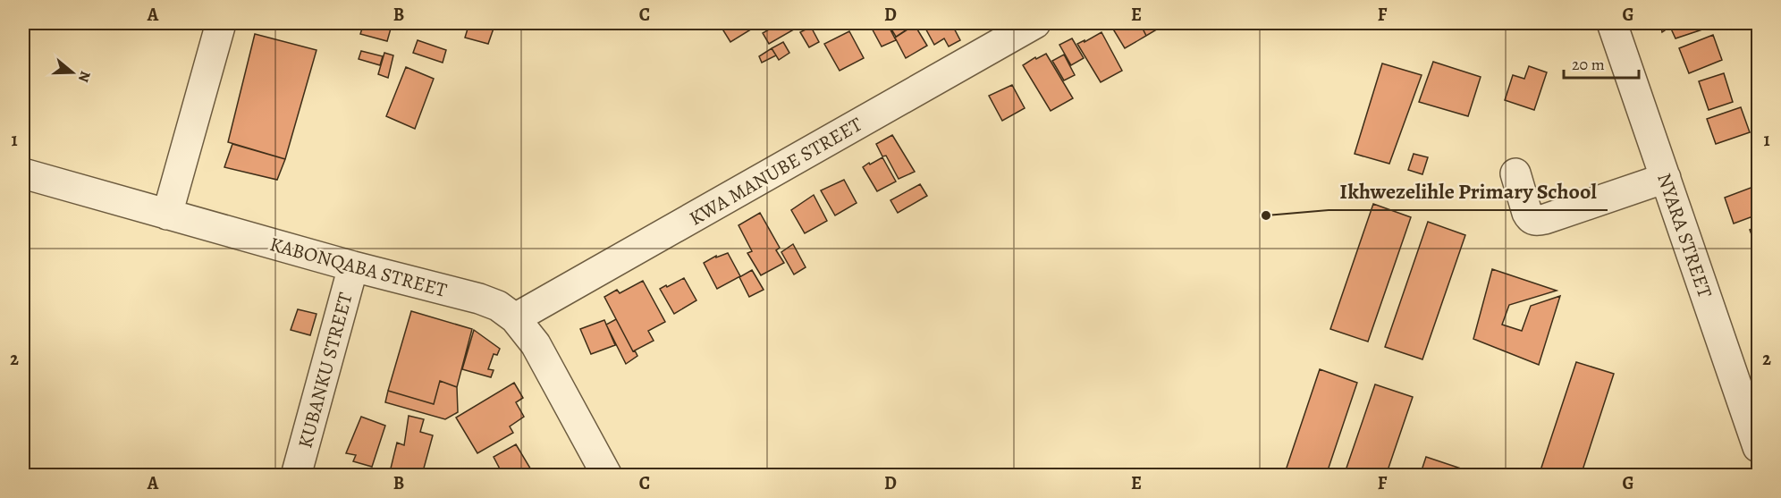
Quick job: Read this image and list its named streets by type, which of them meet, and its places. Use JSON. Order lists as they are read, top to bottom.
{
  "streets": {
    "street": [
      "KWA MANUBE STREET",
      "NYARA STREET",
      "KABONQABA STREET",
      "KUBANKU STREET"
    ]
  },
  "crossings": [
    ["KWA MANUBE STREET", "KABONQABA STREET"],
    ["KABONQABA STREET", "KUBANKU STREET"]
  ],
  "places": ["Ikhwezelihle Primary School"],
  "scale_bar": "20 m",
  "north": "right",
  "grid": {
    "columns": [
      "A",
      "B",
      "C",
      "D",
      "E",
      "F",
      "G"
    ],
    "rows": ["1", "2"]
  }
}
